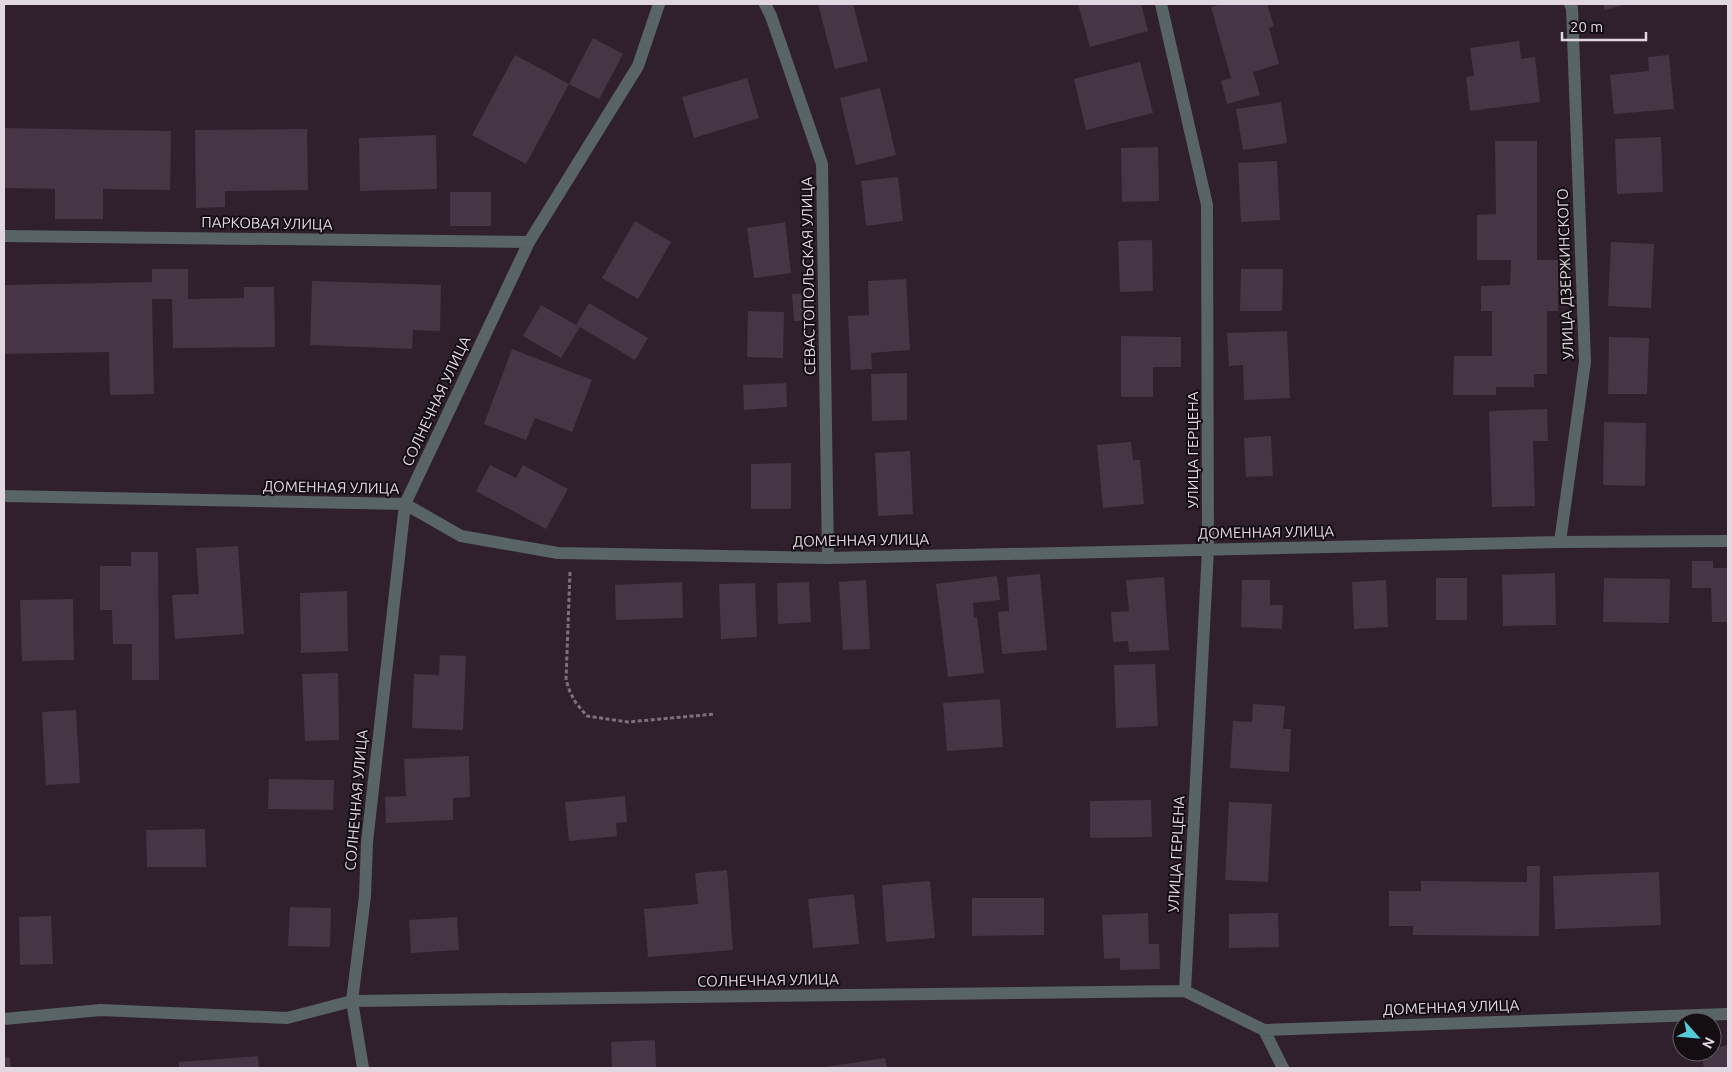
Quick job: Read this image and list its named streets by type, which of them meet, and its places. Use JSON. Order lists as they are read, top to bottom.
{
  "streets": {
    "street": [
      "ПАРКОВАЯ УЛИЦА",
      "УЛИЦА ДЗЕРЖИНСКОГО",
      "СЕВАСТОПОЛЬСКАЯ УЛИЦА",
      "СОЛНЕЧНАЯ УЛИЦА",
      "УЛИЦА ГЕРЦЕНА",
      "ДОМЕННАЯ УЛИЦА"
    ]
  },
  "crossings": [
    ["ПАРКОВАЯ УЛИЦА", "СОЛНЕЧНАЯ УЛИЦА"],
    ["УЛИЦА ДЗЕРЖИНСКОГО", "ДОМЕННАЯ УЛИЦА"],
    ["СЕВАСТОПОЛЬСКАЯ УЛИЦА", "ДОМЕННАЯ УЛИЦА"],
    ["СОЛНЕЧНАЯ УЛИЦА", "УЛИЦА ГЕРЦЕНА"],
    ["СОЛНЕЧНАЯ УЛИЦА", "ДОМЕННАЯ УЛИЦА"],
    ["УЛИЦА ГЕРЦЕНА", "ДОМЕННАЯ УЛИЦА"]
  ],
  "scale_bar": "20 m",
  "north": "bottom right"
}
